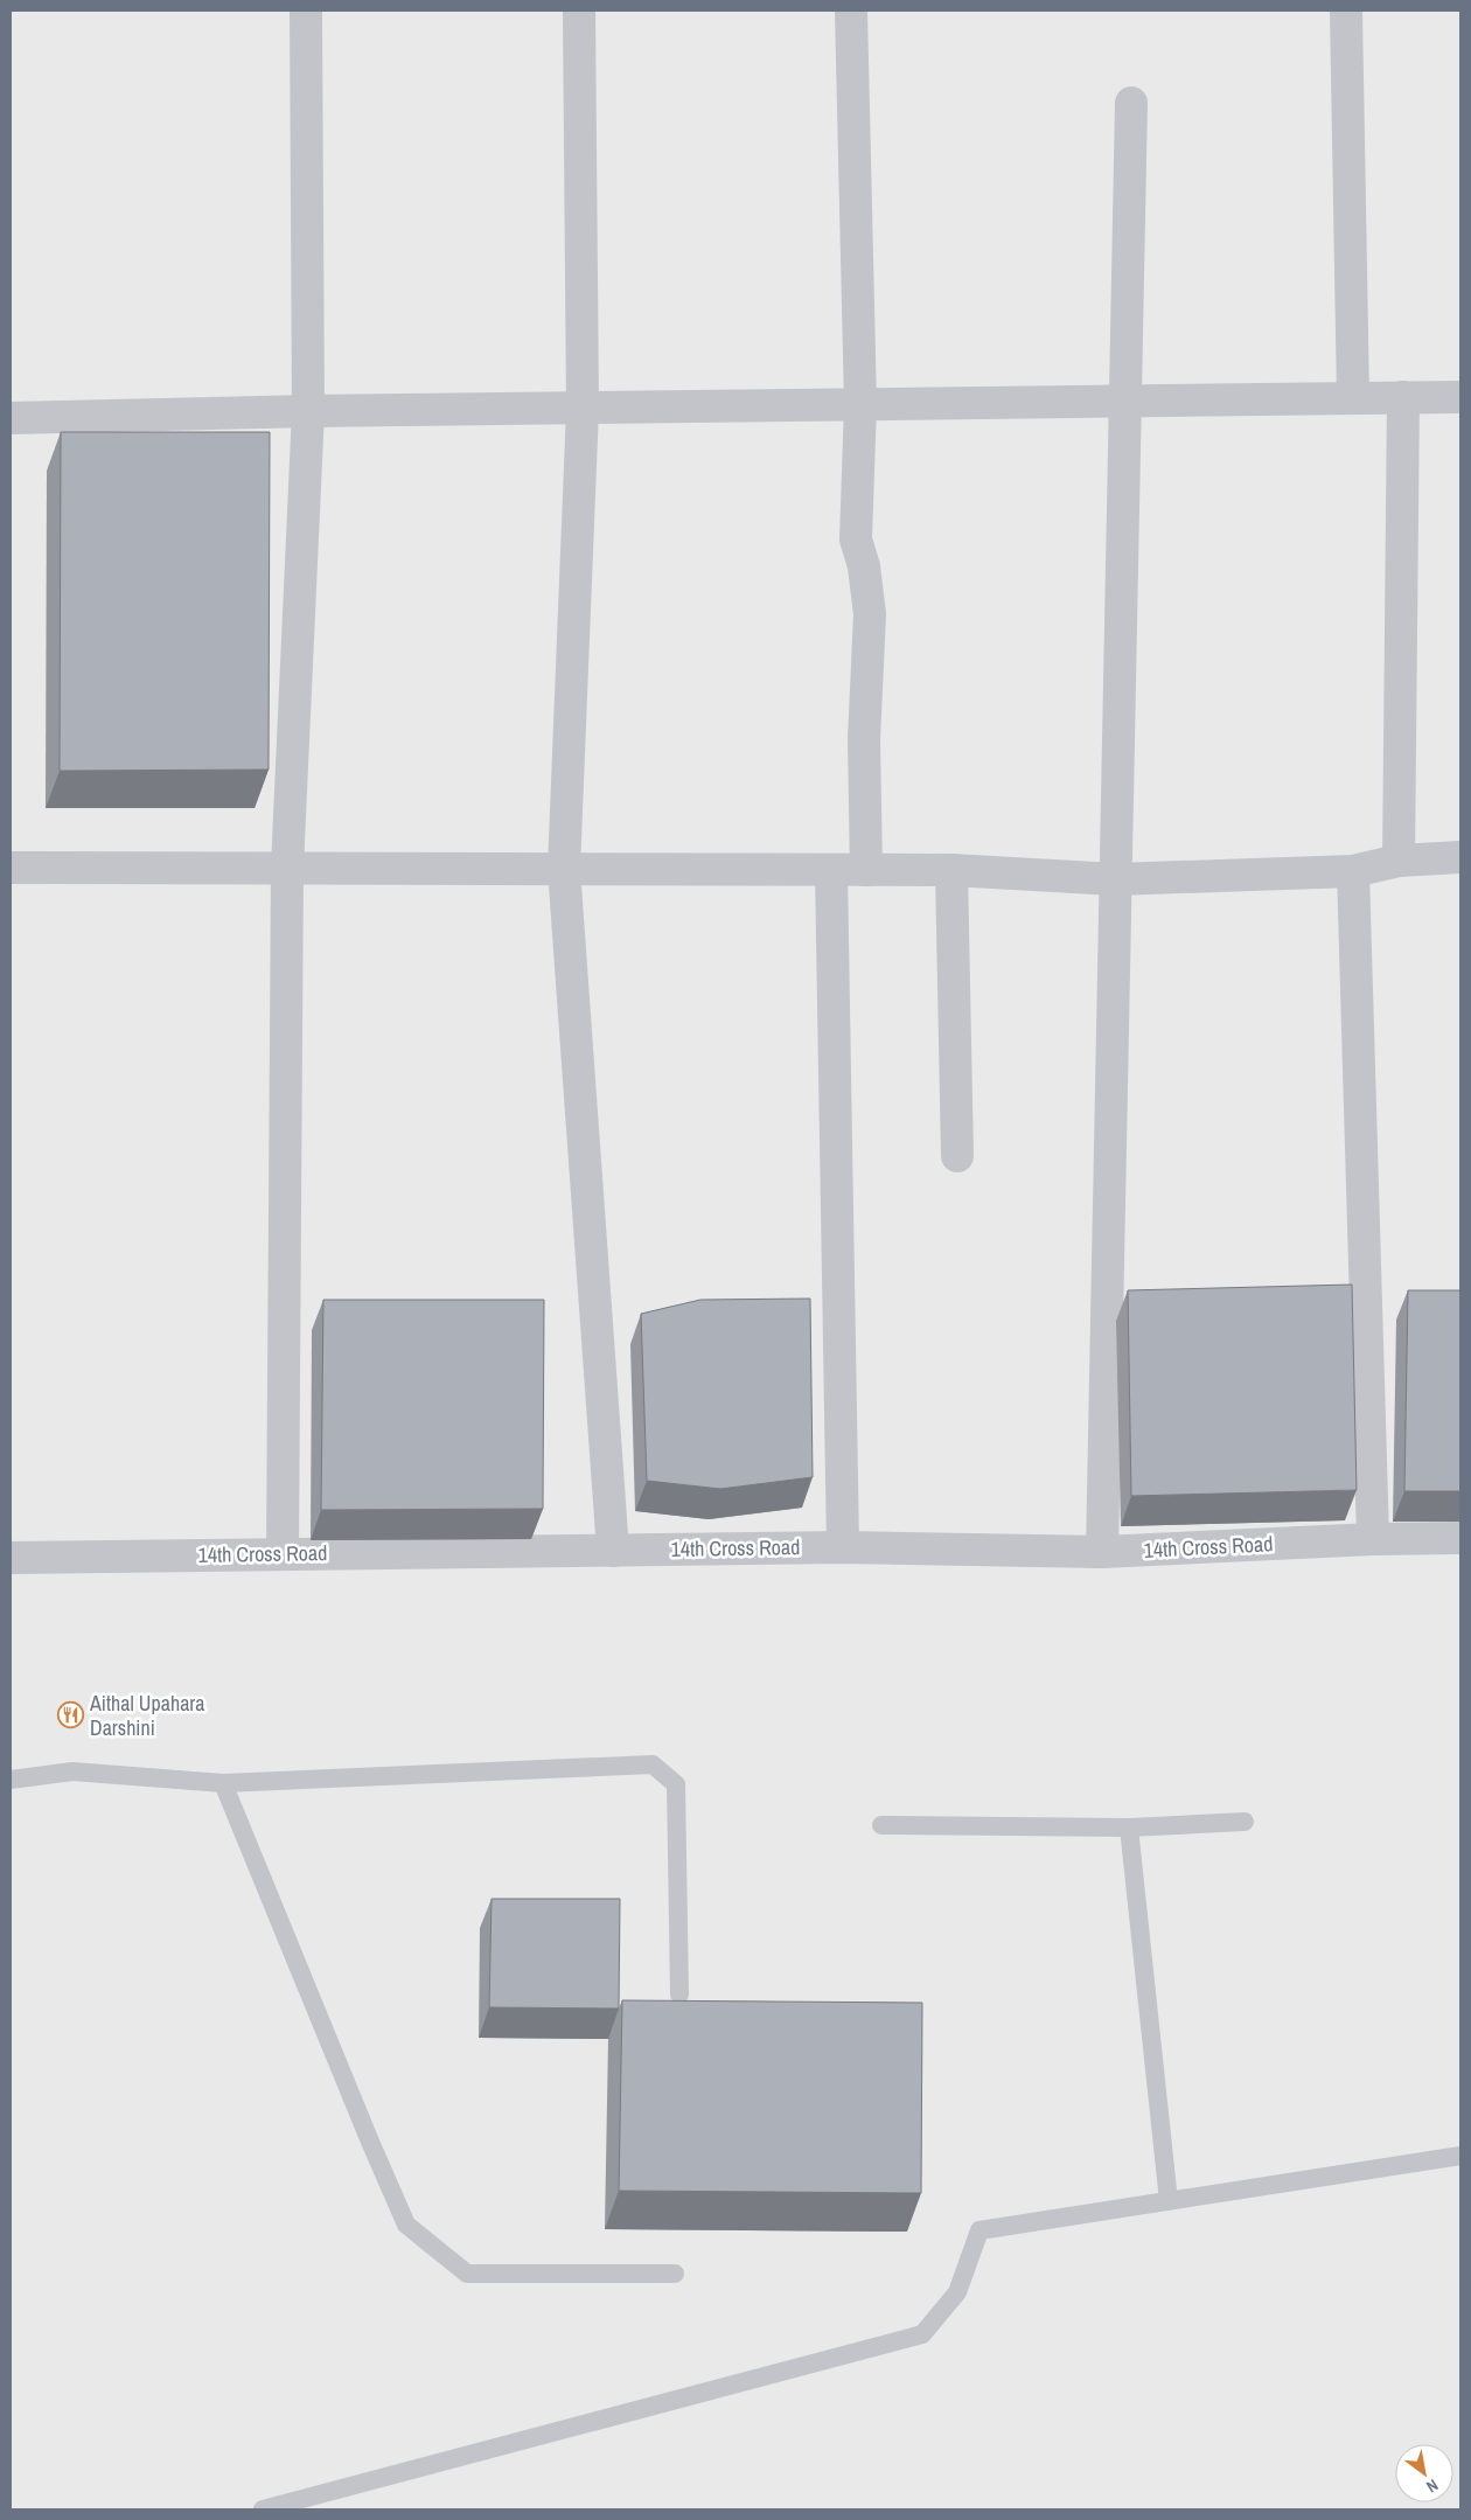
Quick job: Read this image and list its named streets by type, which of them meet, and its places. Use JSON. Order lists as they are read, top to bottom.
{
  "streets": {
    "street": ["14th Cross Road"]
  },
  "places": {
    "restaurant": ["Aithal Upahara Darshini"]
  },
  "north": "bottom right"
}
